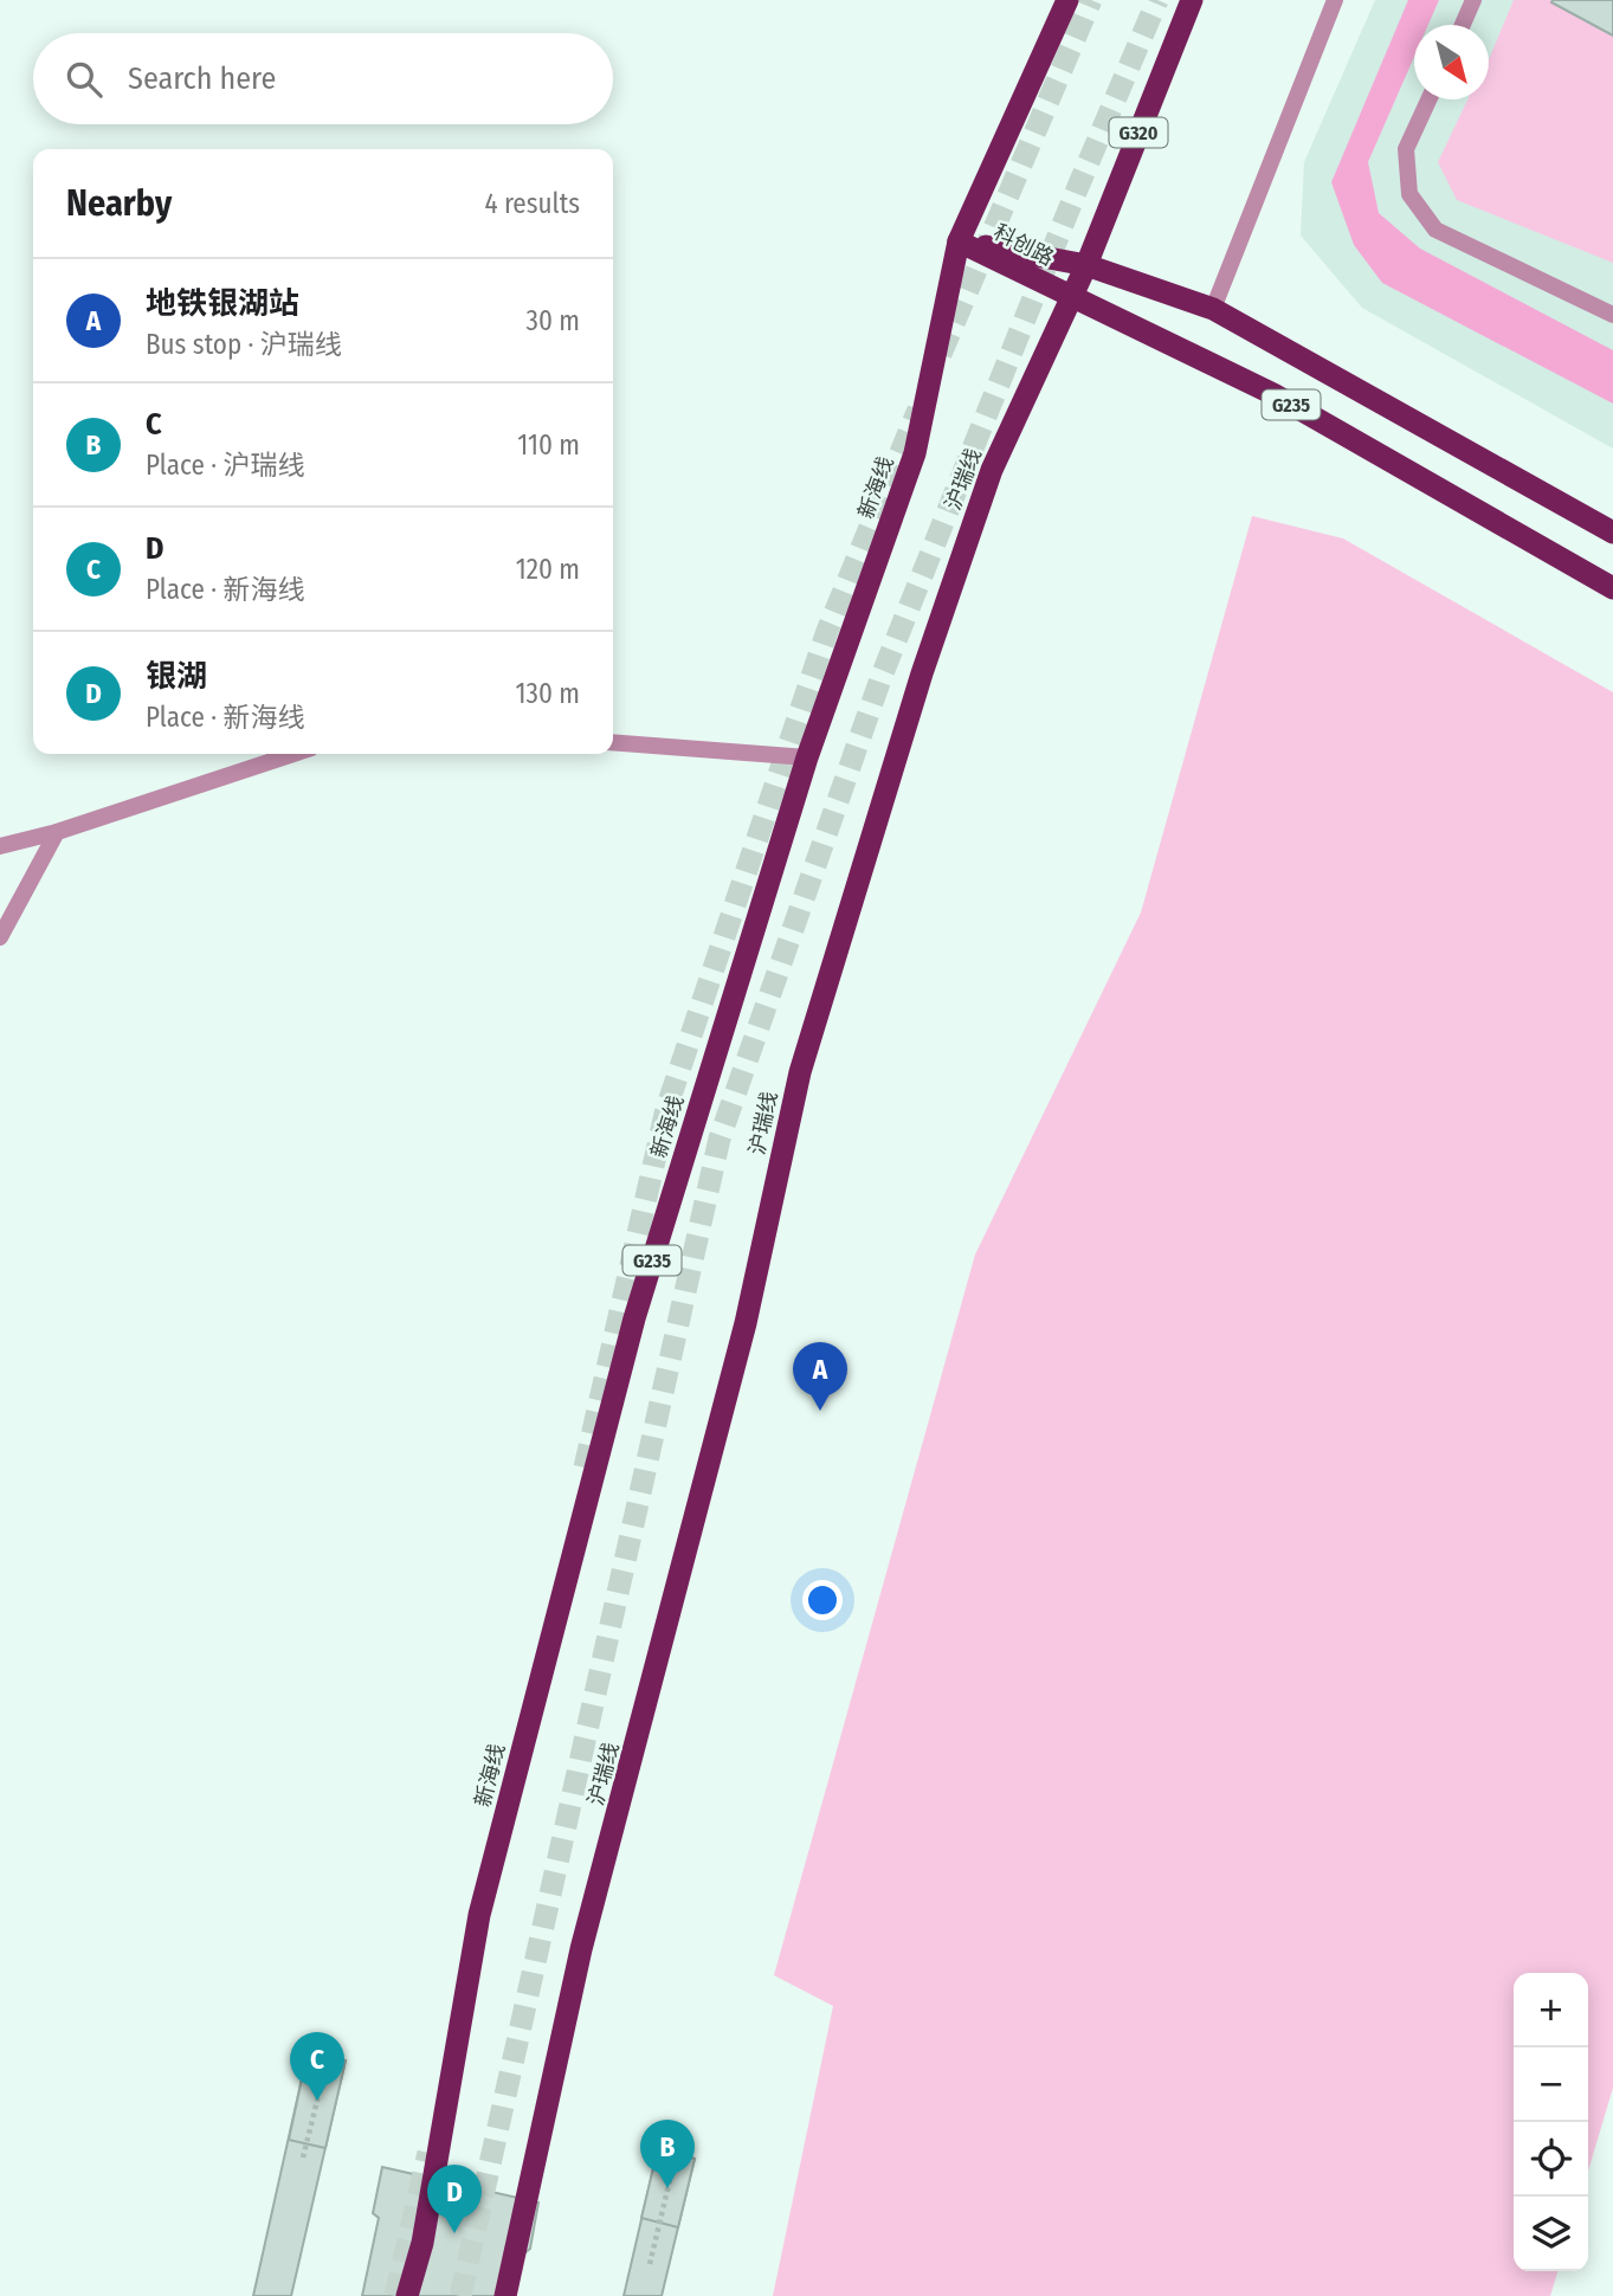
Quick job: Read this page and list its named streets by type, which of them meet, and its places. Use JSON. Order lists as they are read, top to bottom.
{
  "streets": {
    "highway": [
      "G320",
      "科创路",
      "G235",
      "沪瑞线",
      "新海线"
    ]
  },
  "crossings": [
    ["科创路", "沪瑞线"],
    ["科创路", "新海线"]
  ],
  "north": "bottom right",
  "page": {
    "search": "Search here",
    "heading": ["Nearby", "4 results"],
    "list": [
      {
        "mark": "A",
        "name": "地铁银湖站",
        "note": "Bus stop · 沪瑞线",
        "value": "30 m"
      },
      {
        "mark": "B",
        "name": "C",
        "note": "Place · 沪瑞线",
        "value": "110 m"
      },
      {
        "mark": "C",
        "name": "D",
        "note": "Place · 新海线",
        "value": "120 m"
      },
      {
        "mark": "D",
        "name": "银湖",
        "note": "Place · 新海线",
        "value": "130 m"
      }
    ],
    "pins": [
      "A",
      "C",
      "B",
      "D"
    ],
    "map_buttons": ["+", "−"]
  }
}
